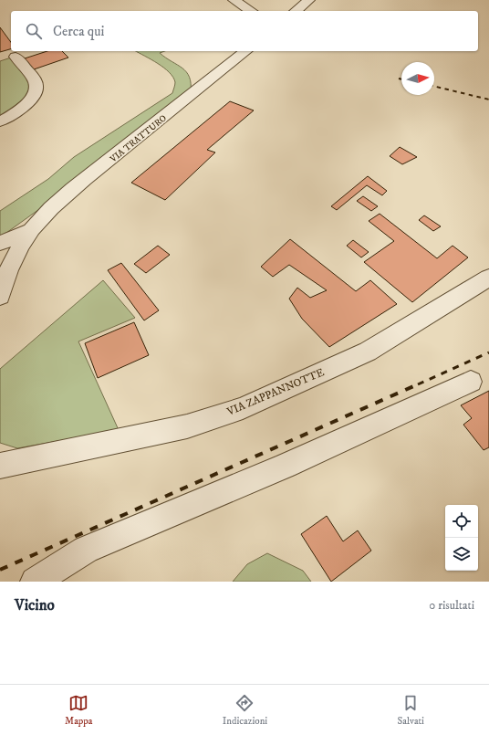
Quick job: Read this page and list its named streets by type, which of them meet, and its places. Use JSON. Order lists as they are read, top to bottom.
{
  "streets": {
    "street": ["VIA TRATTURO", "VIA ZAPPANNOTTE"]
  },
  "north": "right",
  "page": {
    "search": "Cerca qui",
    "heading": ["Vicino", "0 risultati"],
    "nav": ["Mappa", "Indicazioni", "Salvati"]
  }
}
